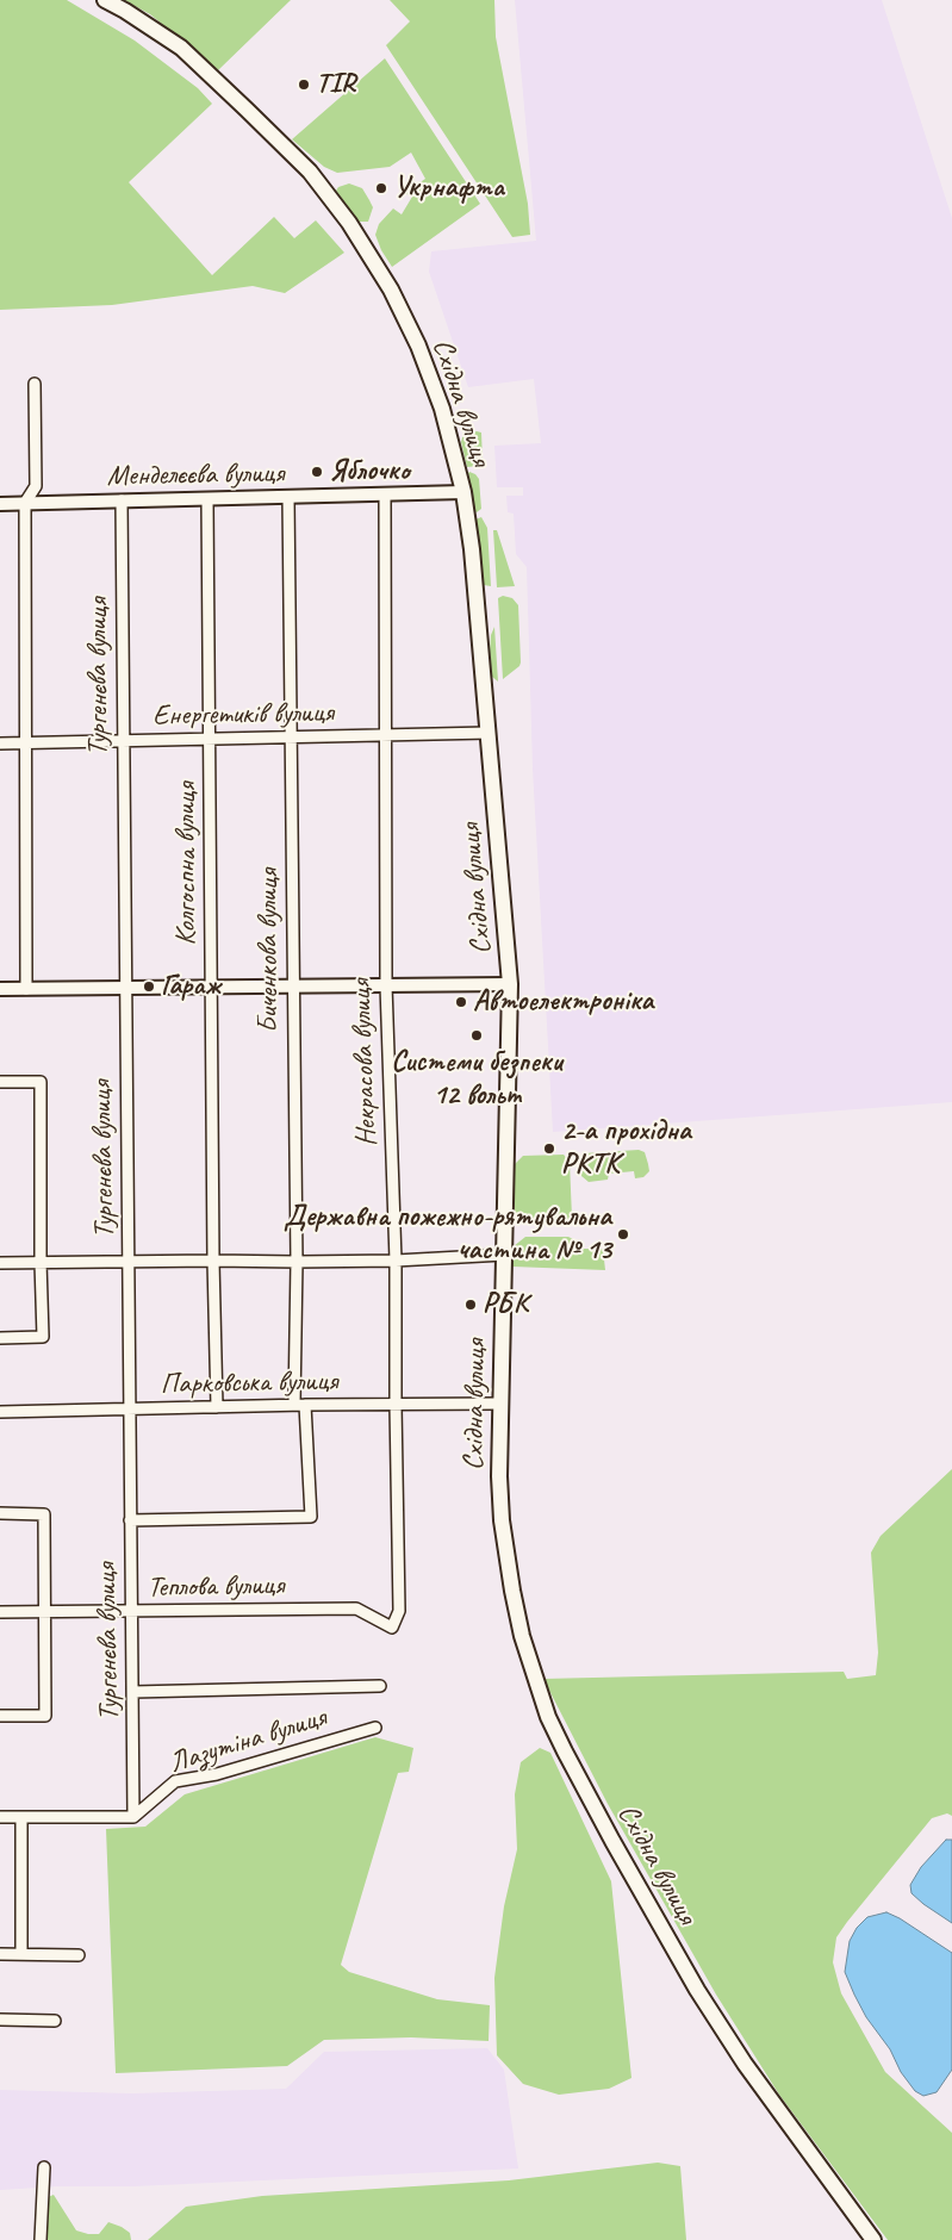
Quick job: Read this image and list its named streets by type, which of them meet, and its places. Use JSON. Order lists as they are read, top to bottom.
{
  "streets": {
    "main road": ["Східна вулиця"],
    "street": [
      "Менделєєва вулиця",
      "Тургенєва вулиця",
      "Енергетиків вулиця",
      "Колгоспна вулиця",
      "Биченкова вулиця",
      "Некрасова вулиця",
      "Парковська вулиця",
      "Теплова вулиця",
      "Лазутіна вулиця"
    ]
  },
  "crossings": [
    ["Східна вулиця", "Менделєєва вулиця"],
    ["Східна вулиця", "Енергетиків вулиця"],
    ["Східна вулиця", "Парковська вулиця"],
    ["Менделєєва вулиця", "Тургенєва вулиця"],
    ["Менделєєва вулиця", "Колгоспна вулиця"],
    ["Менделєєва вулиця", "Биченкова вулиця"],
    ["Менделєєва вулиця", "Некрасова вулиця"],
    ["Тургенєва вулиця", "Енергетиків вулиця"],
    ["Тургенєва вулиця", "Биченкова вулиця"],
    ["Тургенєва вулиця", "Парковська вулиця"],
    ["Тургенєва вулиця", "Теплова вулиця"],
    ["Тургенєва вулиця", "Лазутіна вулиця"],
    ["Енергетиків вулиця", "Колгоспна вулиця"],
    ["Енергетиків вулиця", "Биченкова вулиця"],
    ["Енергетиків вулиця", "Некрасова вулиця"],
    ["Колгоспна вулиця", "Парковська вулиця"],
    ["Биченкова вулиця", "Парковська вулиця"],
    ["Некрасова вулиця", "Парковська вулиця"],
    ["Некрасова вулиця", "Теплова вулиця"]
  ],
  "places": [
    "TIR",
    "Укрнафта",
    "Яблочко",
    "Гараж",
    "Автоелектроніка",
    "Системи безпеки 12 вольт",
    "2-а прохідна РКТК",
    "Державна пожежно-рятувальна частина № 13",
    "РБК"
  ]
}
